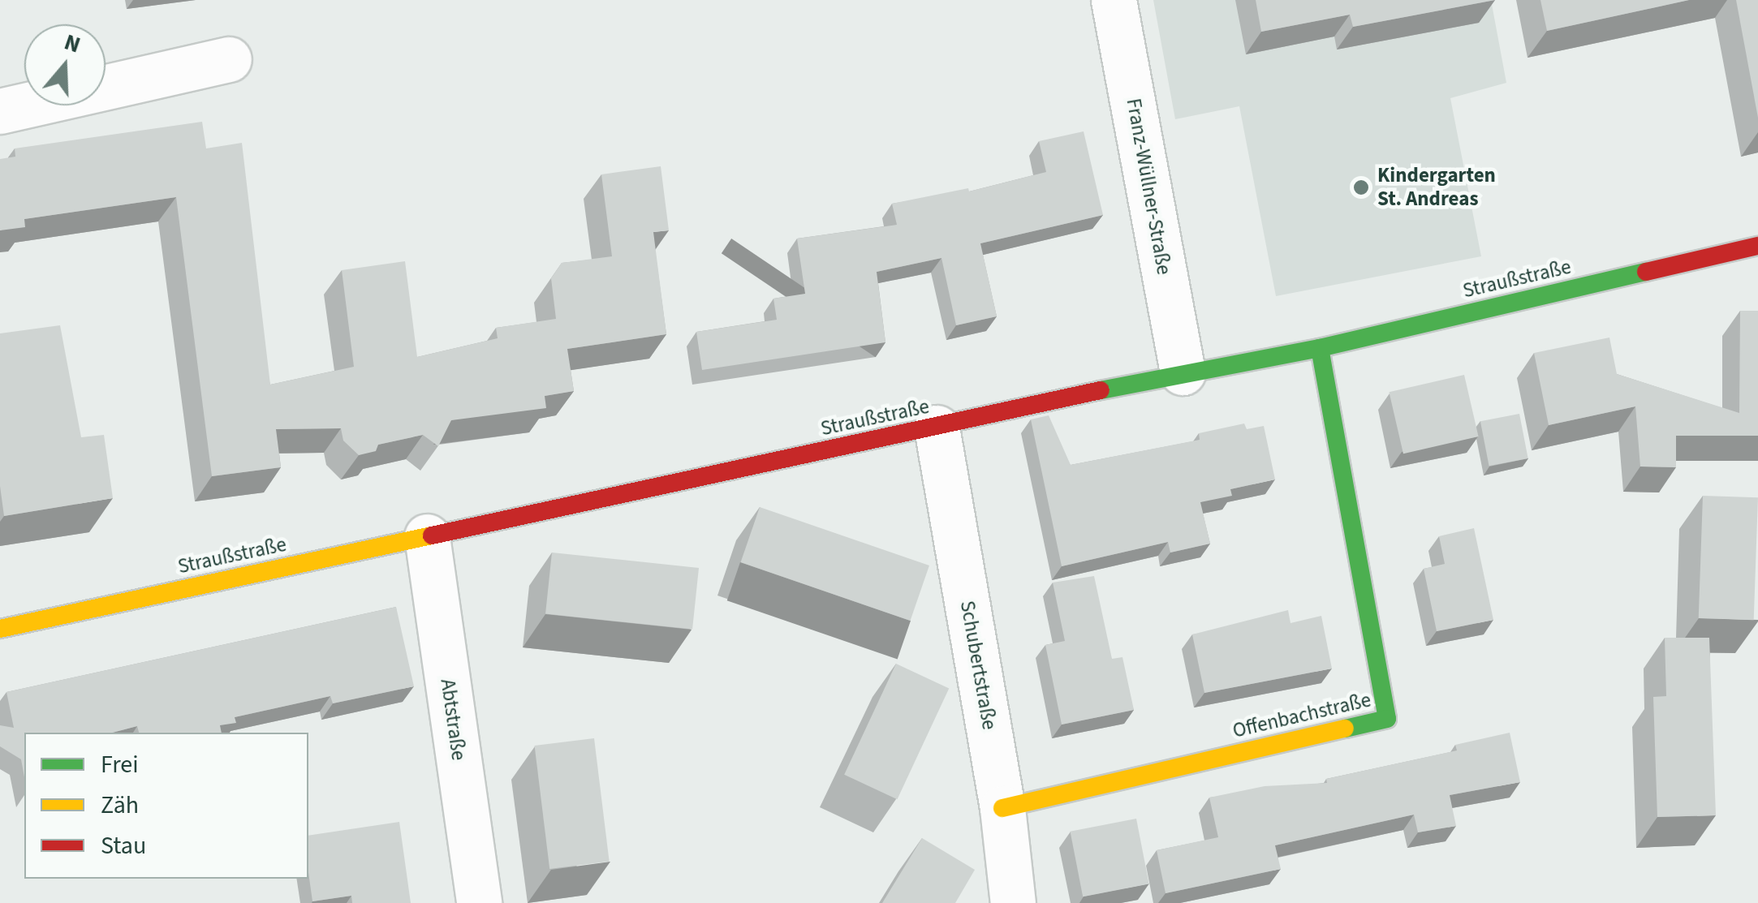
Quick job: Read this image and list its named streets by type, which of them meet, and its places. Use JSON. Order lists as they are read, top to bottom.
{
  "streets": {
    "street": [
      "Franz-Wüllner-Straße",
      "Straußstraße",
      "Schubertstraße",
      "Offenbachstraße",
      "Abtstraße"
    ]
  },
  "crossings": [
    ["Franz-Wüllner-Straße", "Straußstraße"],
    ["Straußstraße", "Schubertstraße"],
    ["Straußstraße", "Offenbachstraße"],
    ["Straußstraße", "Abtstraße"],
    ["Schubertstraße", "Offenbachstraße"]
  ],
  "places": ["Kindergarten St. Andreas"],
  "legend": ["Frei", "Zäh", "Stau"],
  "north": "top"
}
